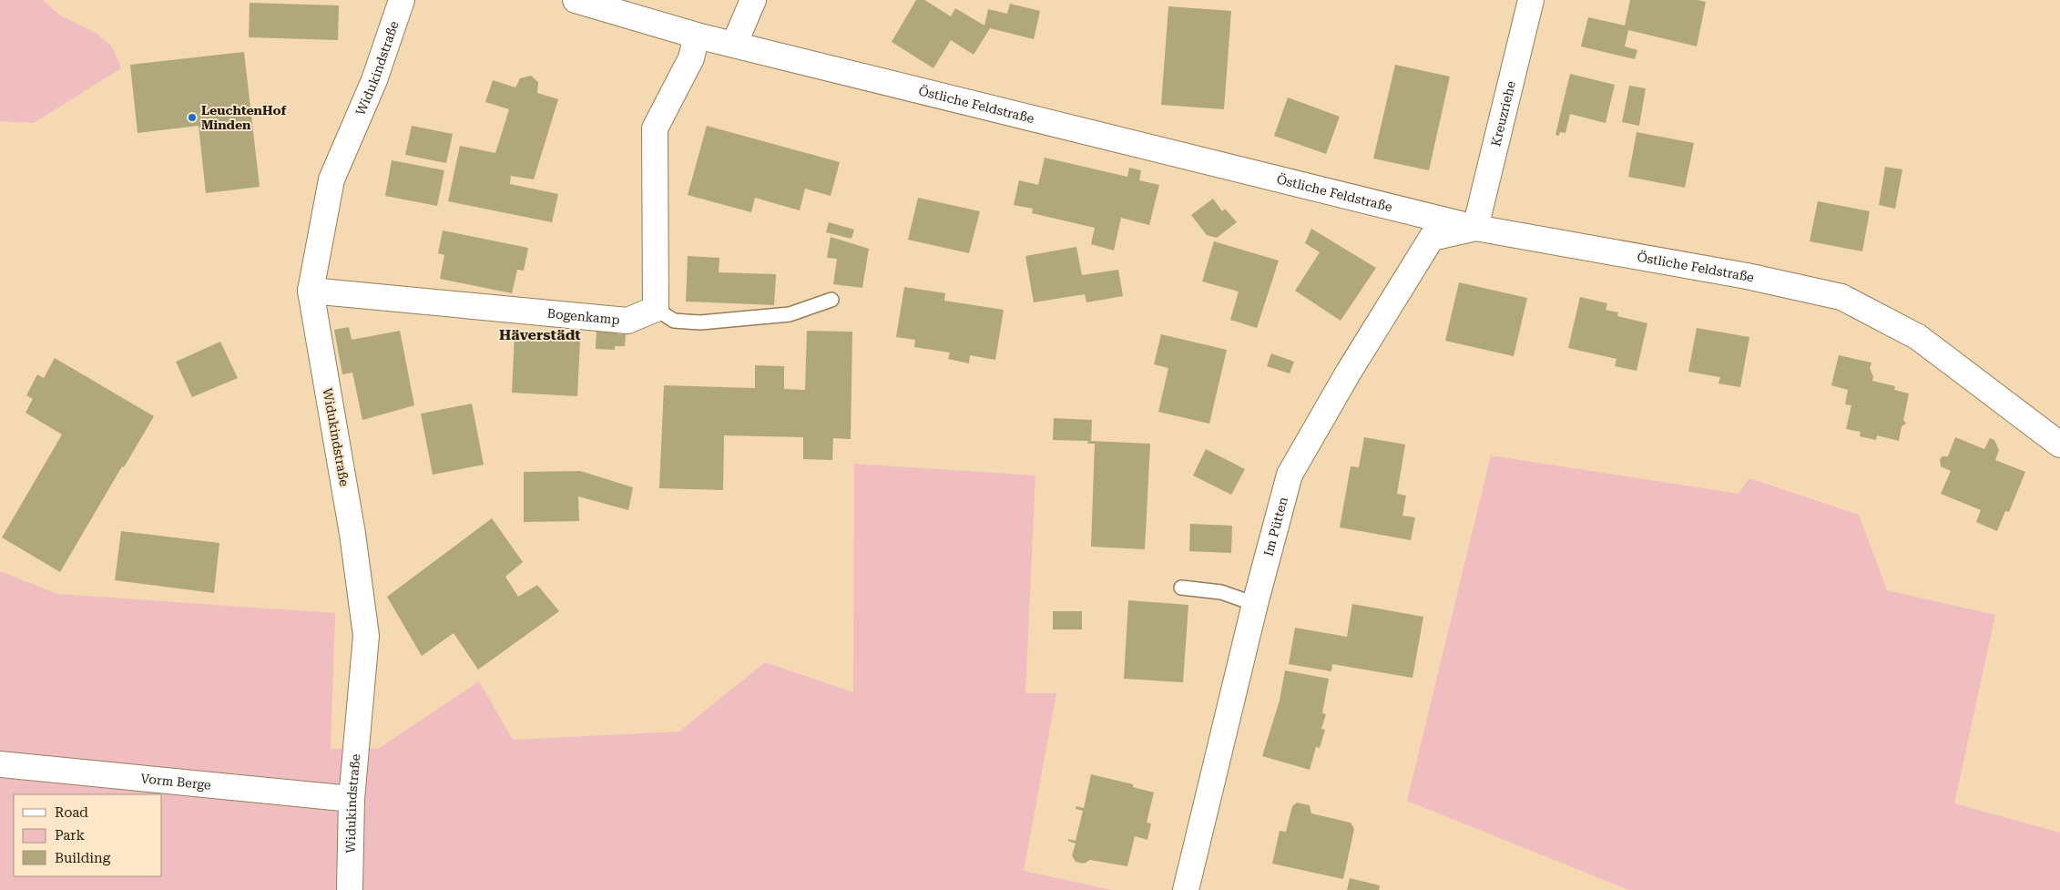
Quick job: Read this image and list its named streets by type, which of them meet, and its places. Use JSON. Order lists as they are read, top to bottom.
{
  "streets": {
    "street": [
      "Widukindstraße",
      "Östliche Feldstraße",
      "Kreuzriehe",
      "Bogenkamp",
      "Im Pütten",
      "Vorm Berge"
    ]
  },
  "crossings": [
    ["Widukindstraße", "Bogenkamp"],
    ["Widukindstraße", "Vorm Berge"],
    ["Östliche Feldstraße", "Kreuzriehe"],
    ["Östliche Feldstraße", "Im Pütten"],
    ["Kreuzriehe", "Im Pütten"]
  ],
  "districts": ["Häverstädt"],
  "places": ["LeuchtenHof Minden"],
  "legend": ["Road", "Park", "Building"]
}
